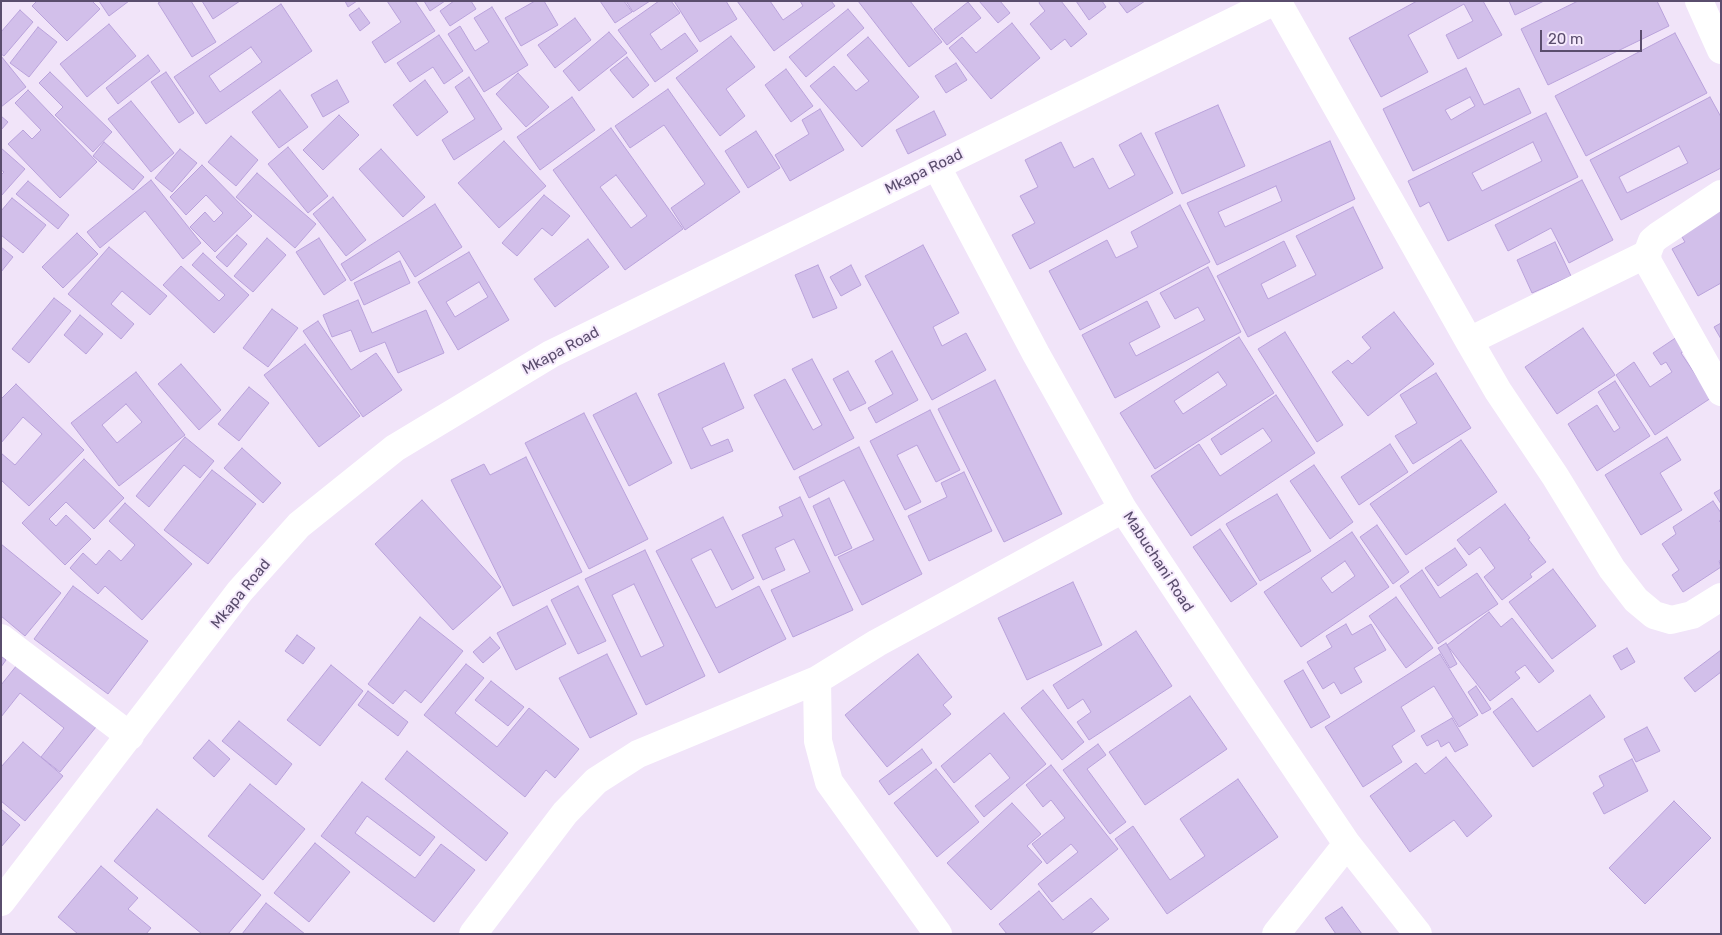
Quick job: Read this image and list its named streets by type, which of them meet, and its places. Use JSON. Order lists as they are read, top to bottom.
{
  "streets": {
    "street": ["Mkapa Road", "Mabuchani Road"]
  },
  "crossings": [
    ["Mkapa Road", "Mabuchani Road"]
  ],
  "scale_bar": "20 m"
}
